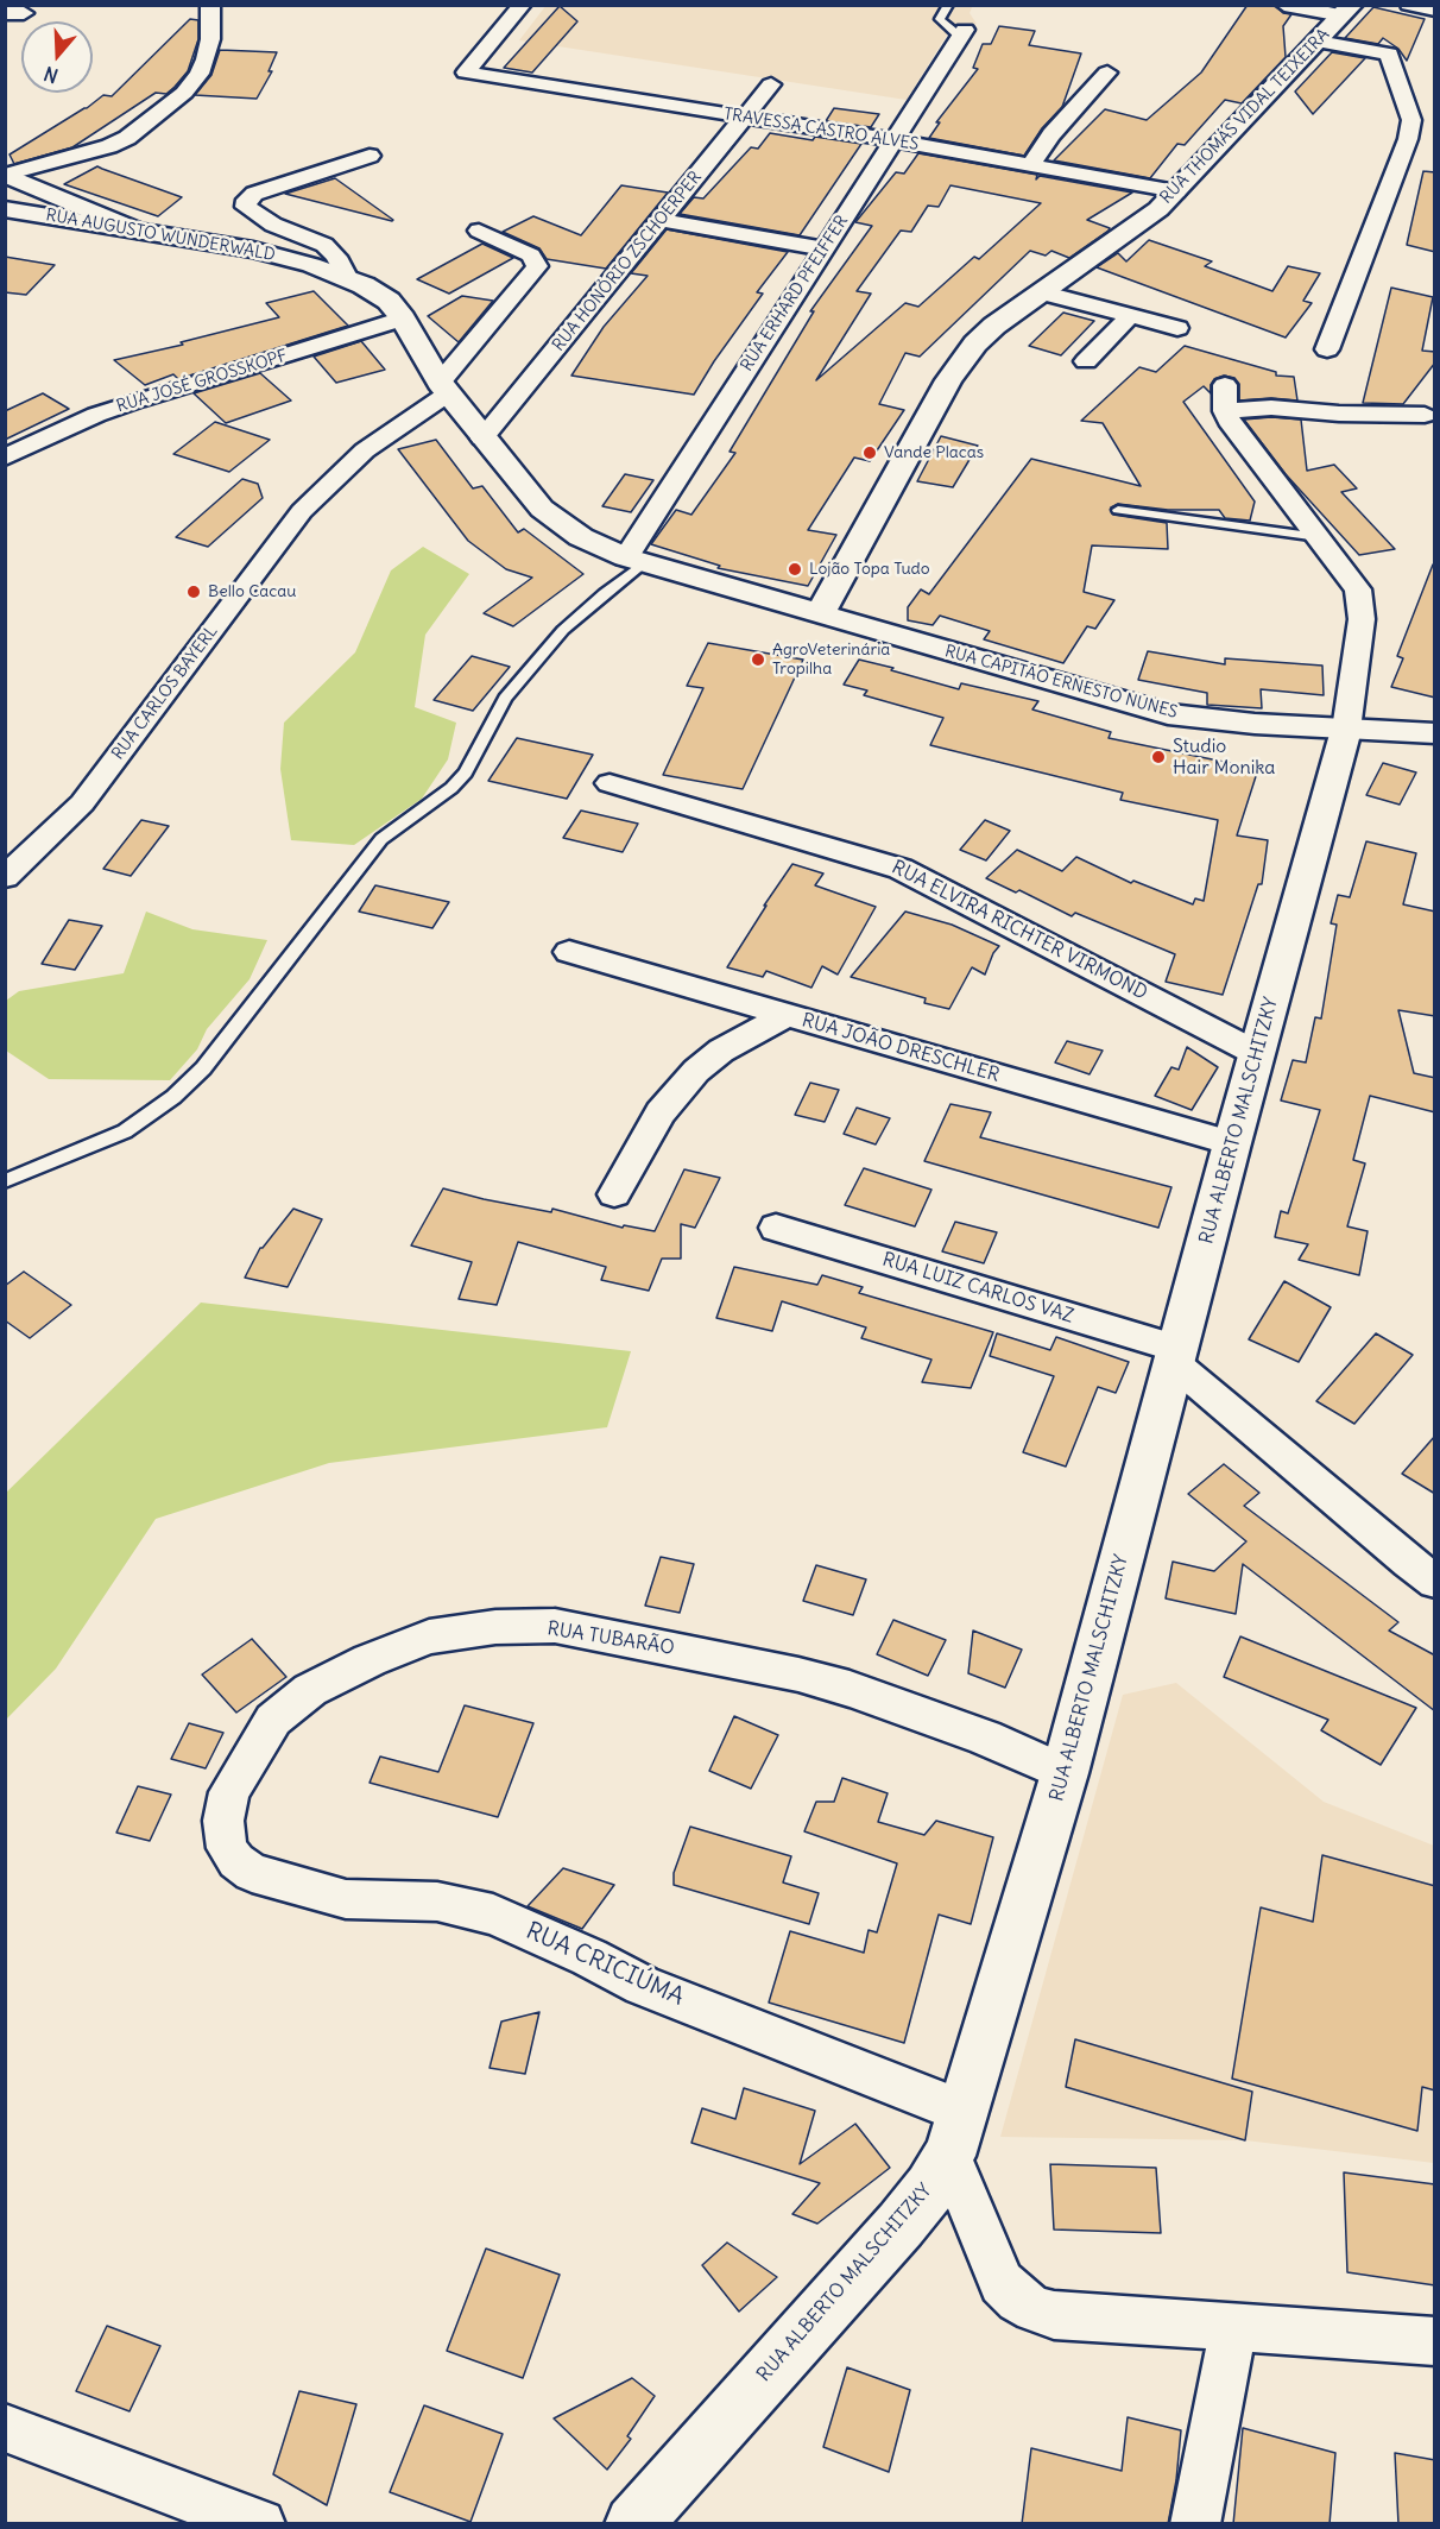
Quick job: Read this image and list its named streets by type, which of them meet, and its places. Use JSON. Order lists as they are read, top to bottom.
{
  "streets": {
    "main road": [
      "RUA THOMÁS VIDAL TEIXEIRA",
      "RUA AUGUSTO WUNDERWALD",
      "RUA CAPITÃO ERNESTO NUNES",
      "RUA ALBERTO MALSCHITZKY"
    ],
    "street": [
      "TRAVESSA CASTRO ALVES",
      "RUA HONÓRIO ZSCHOERPER",
      "RUA ERHARD PFEIFFER",
      "RUA JOSÉ GROSSKOPF",
      "RUA CARLOS BAYERL",
      "RUA ELVIRA RICHTER VIRMOND",
      "RUA JOÃO DRESCHLER",
      "RUA LUIZ CARLOS VAZ",
      "RUA TUBARÃO",
      "RUA CRICIÚMA"
    ]
  },
  "crossings": [
    ["RUA THOMÁS VIDAL TEIXEIRA", "TRAVESSA CASTRO ALVES"],
    ["RUA THOMÁS VIDAL TEIXEIRA", "RUA AUGUSTO WUNDERWALD"],
    ["RUA THOMÁS VIDAL TEIXEIRA", "RUA CAPITÃO ERNESTO NUNES"],
    ["TRAVESSA CASTRO ALVES", "RUA HONÓRIO ZSCHOERPER"],
    ["TRAVESSA CASTRO ALVES", "RUA ERHARD PFEIFFER"],
    ["RUA AUGUSTO WUNDERWALD", "RUA HONÓRIO ZSCHOERPER"],
    ["RUA AUGUSTO WUNDERWALD", "RUA ERHARD PFEIFFER"],
    ["RUA AUGUSTO WUNDERWALD", "RUA JOSÉ GROSSKOPF"],
    ["RUA AUGUSTO WUNDERWALD", "RUA CAPITÃO ERNESTO NUNES"],
    ["RUA AUGUSTO WUNDERWALD", "RUA CARLOS BAYERL"],
    ["RUA CAPITÃO ERNESTO NUNES", "RUA ALBERTO MALSCHITZKY"],
    ["RUA ELVIRA RICHTER VIRMOND", "RUA ALBERTO MALSCHITZKY"],
    ["RUA JOÃO DRESCHLER", "RUA ALBERTO MALSCHITZKY"],
    ["RUA ALBERTO MALSCHITZKY", "RUA LUIZ CARLOS VAZ"],
    ["RUA ALBERTO MALSCHITZKY", "RUA TUBARÃO"],
    ["RUA ALBERTO MALSCHITZKY", "RUA CRICIÚMA"],
    ["RUA TUBARÃO", "RUA CRICIÚMA"]
  ],
  "places": [
    "Vande Placas",
    "Lojão Topa Tudo",
    "Bello Cacau",
    "AgroVeterinária Tropilha",
    "Studio Hair Monika"
  ],
  "north": "bottom"
}
